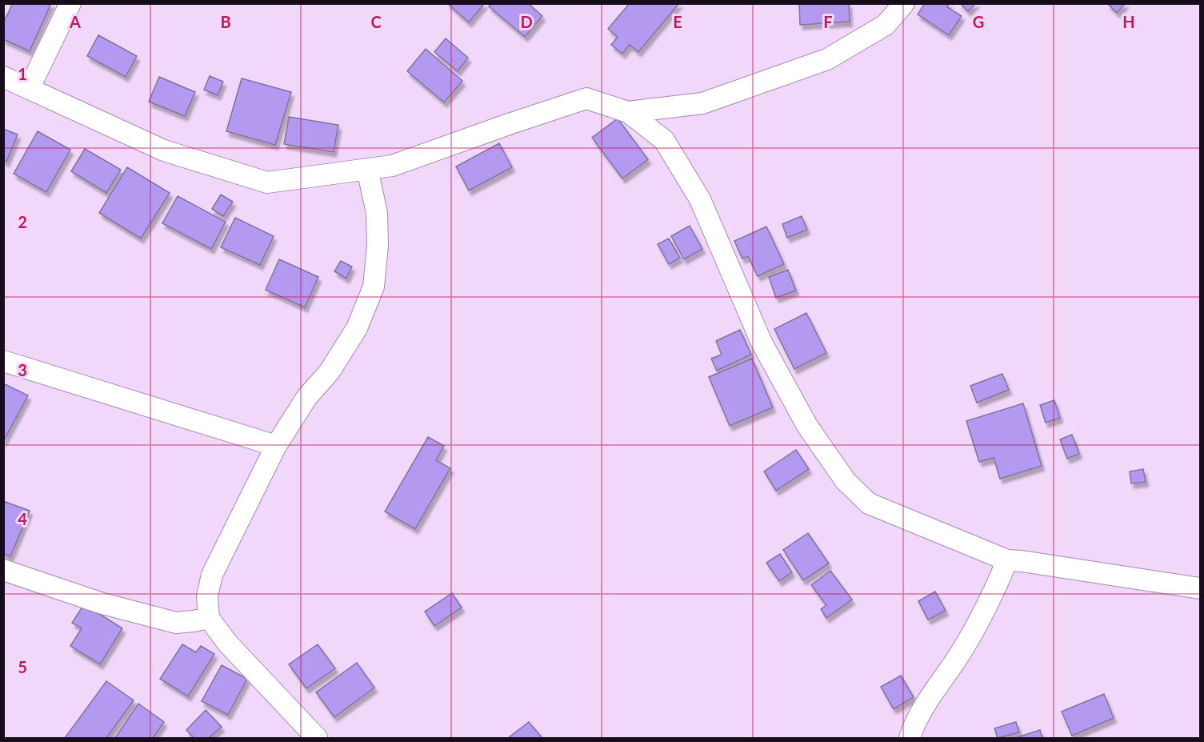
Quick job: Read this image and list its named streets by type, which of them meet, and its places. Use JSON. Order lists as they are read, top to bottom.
{
  "grid": {
    "columns": [
      "A",
      "B",
      "C",
      "D",
      "E",
      "F",
      "G",
      "H"
    ],
    "rows": [
      "1",
      "2",
      "3",
      "4",
      "5"
    ]
  }
}
